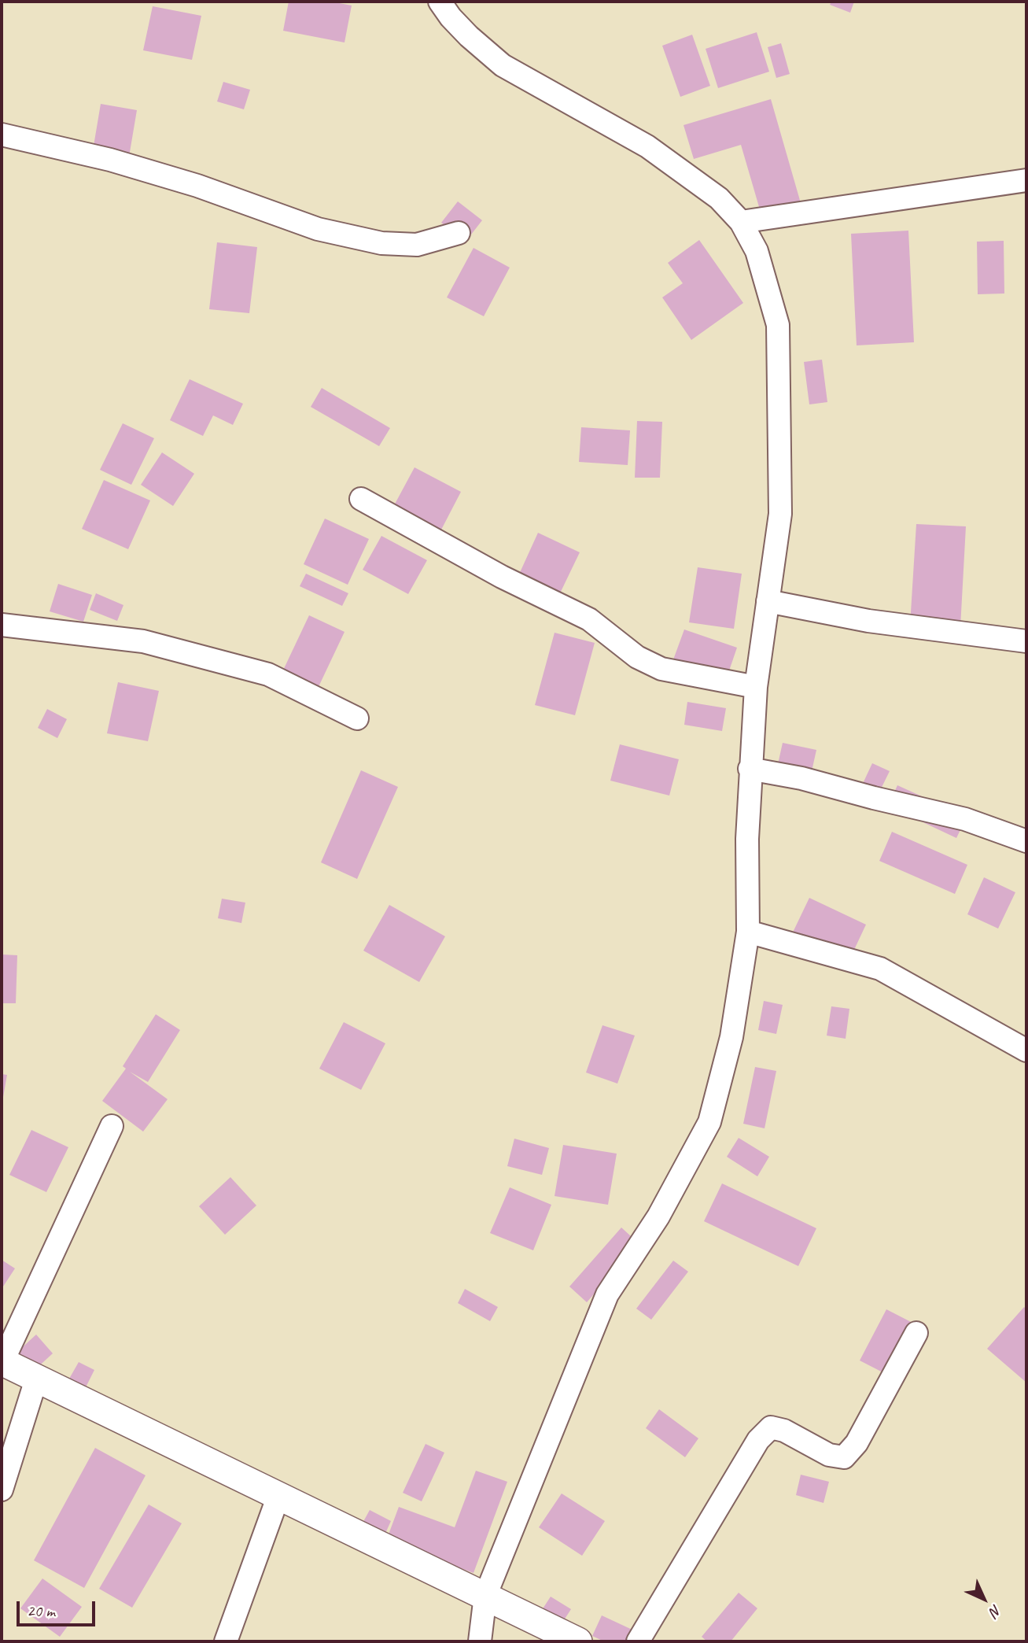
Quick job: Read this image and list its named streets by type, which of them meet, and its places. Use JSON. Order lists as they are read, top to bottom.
{
  "scale_bar": "20 m",
  "north": "bottom right"
}
